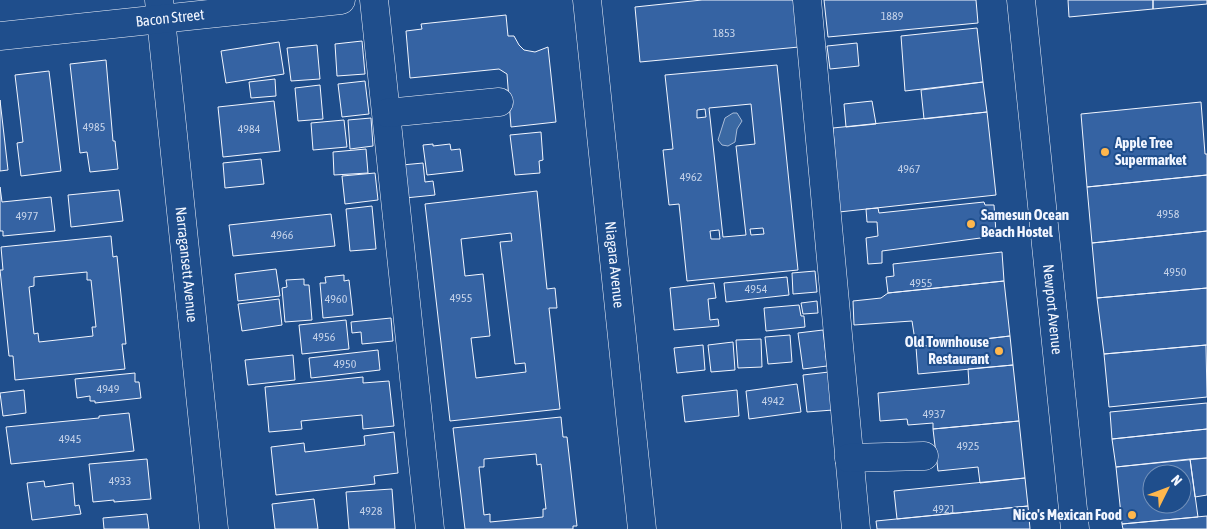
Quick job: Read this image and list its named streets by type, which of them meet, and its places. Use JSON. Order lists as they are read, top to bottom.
{
  "streets": {
    "street": [
      "Bacon Street",
      "Niagara Avenue",
      "Narragansett Avenue",
      "Newport Avenue"
    ]
  },
  "crossings": [
    ["Bacon Street", "Narragansett Avenue"]
  ],
  "places": [
    "Apple Tree Supermarket",
    "Samesun Ocean Beach Hostel",
    "Old Townhouse Restaurant",
    "Nico's Mexican Food"
  ],
  "house_numbers": [
    "1889",
    "1853",
    "4985",
    "4984",
    "4967",
    "4962",
    "4958",
    "4977",
    "4966",
    "4950",
    "4955",
    "4954",
    "4955",
    "4960",
    "4956",
    "4950",
    "4949",
    "4942",
    "4937",
    "4945",
    "4925",
    "4933",
    "4921",
    "4928"
  ],
  "north": "top right"
}
